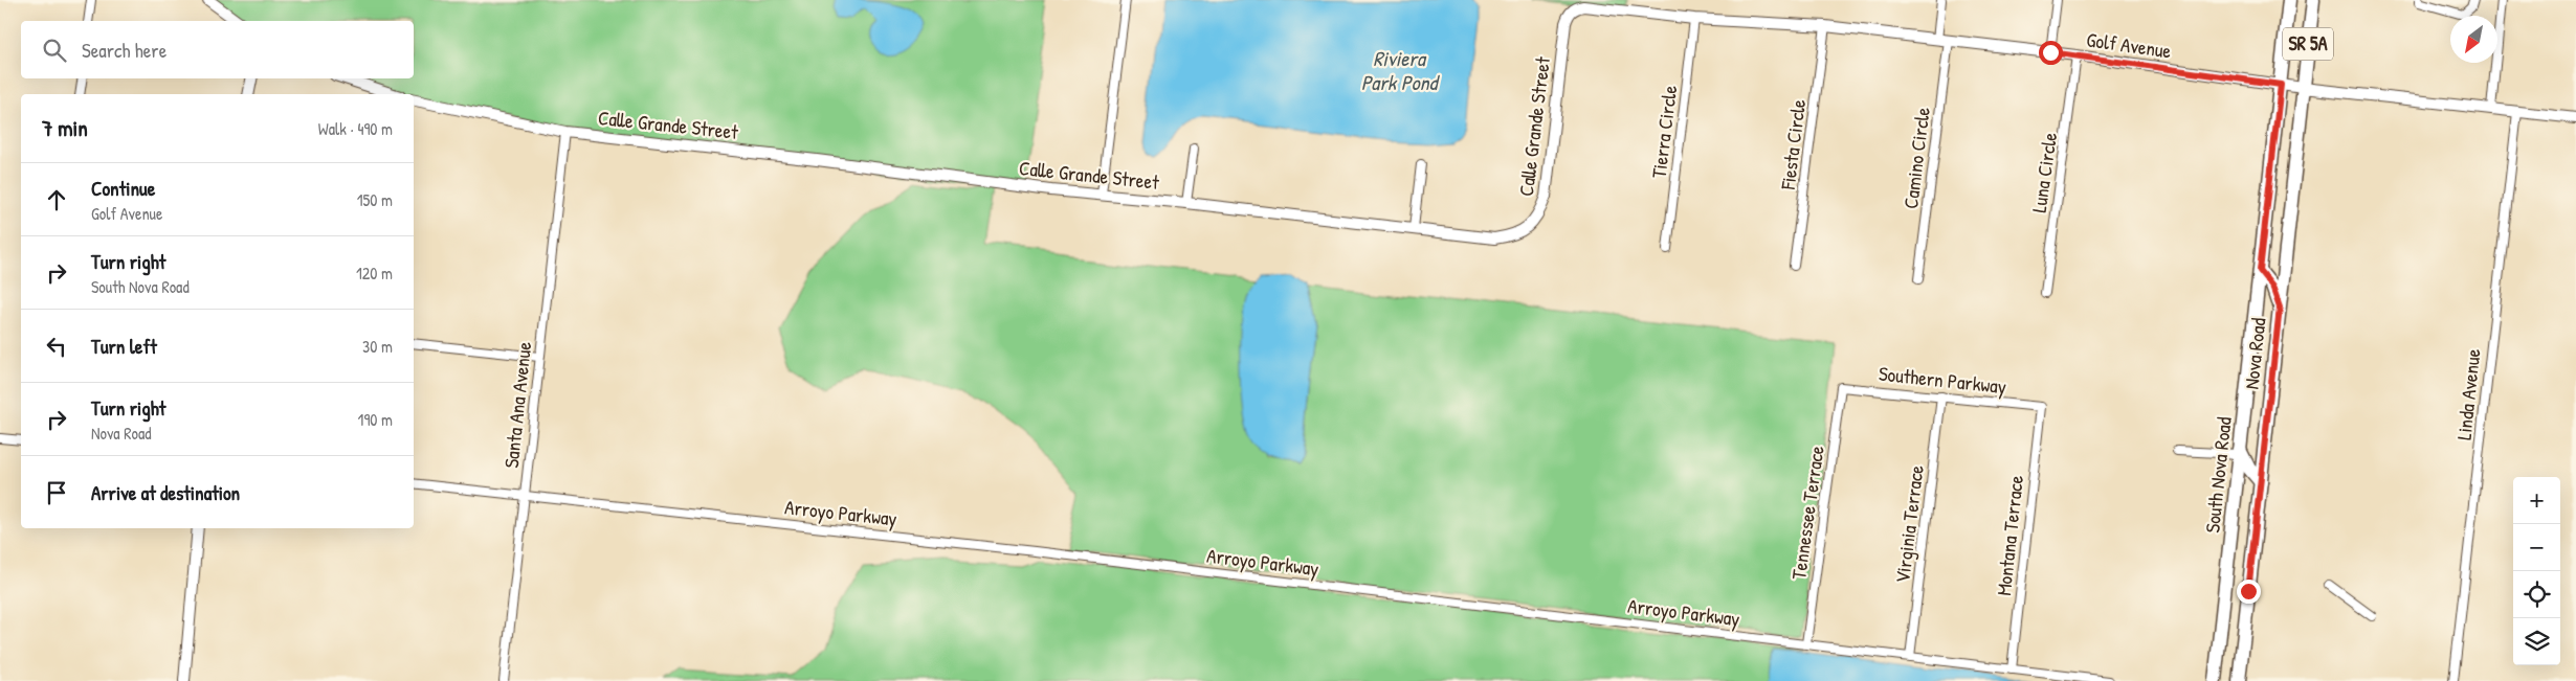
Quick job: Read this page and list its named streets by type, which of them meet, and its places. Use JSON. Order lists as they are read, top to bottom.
{
  "streets": {
    "main road": ["SR 5A", "Nova Road", "South Nova Road"],
    "street": [
      "Golf Avenue",
      "Calle Grande Street",
      "Tierra Circle",
      "Fiesta Circle",
      "Camino Circle",
      "Luna Circle",
      "Southern Parkway",
      "Linda Avenue",
      "Santa Ana Avenue",
      "Arroyo Parkway",
      "Tennessee Terrace",
      "Virginia Terrace",
      "Montana Terrace"
    ]
  },
  "crossings": [
    ["SR 5A", "Golf Avenue"],
    ["SR 5A", "South Nova Road"],
    ["Golf Avenue", "Calle Grande Street"],
    ["Golf Avenue", "Tierra Circle"],
    ["Golf Avenue", "Fiesta Circle"],
    ["Golf Avenue", "Camino Circle"],
    ["Golf Avenue", "Luna Circle"],
    ["Golf Avenue", "Nova Road"],
    ["Golf Avenue", "Linda Avenue"],
    ["Golf Avenue", "South Nova Road"],
    ["Calle Grande Street", "Santa Ana Avenue"],
    ["Southern Parkway", "Tennessee Terrace"],
    ["Southern Parkway", "Virginia Terrace"],
    ["Southern Parkway", "Montana Terrace"],
    ["Santa Ana Avenue", "Arroyo Parkway"],
    ["Arroyo Parkway", "Tennessee Terrace"],
    ["Arroyo Parkway", "Virginia Terrace"],
    ["Arroyo Parkway", "Montana Terrace"]
  ],
  "water": ["Riviera Park Pond"],
  "north": "bottom left",
  "page": {
    "search": "Search here",
    "heading": ["7 min", "Walk · 490 m"],
    "list": [
      ["Continue", "Golf Avenue", "150 m"],
      ["Turn right", "South Nova Road", "120 m"],
      ["Turn left", "30 m"],
      ["Turn right", "Nova Road", "190 m"],
      "Arrive at destination"
    ],
    "map_buttons": ["+", "−"]
  }
}
